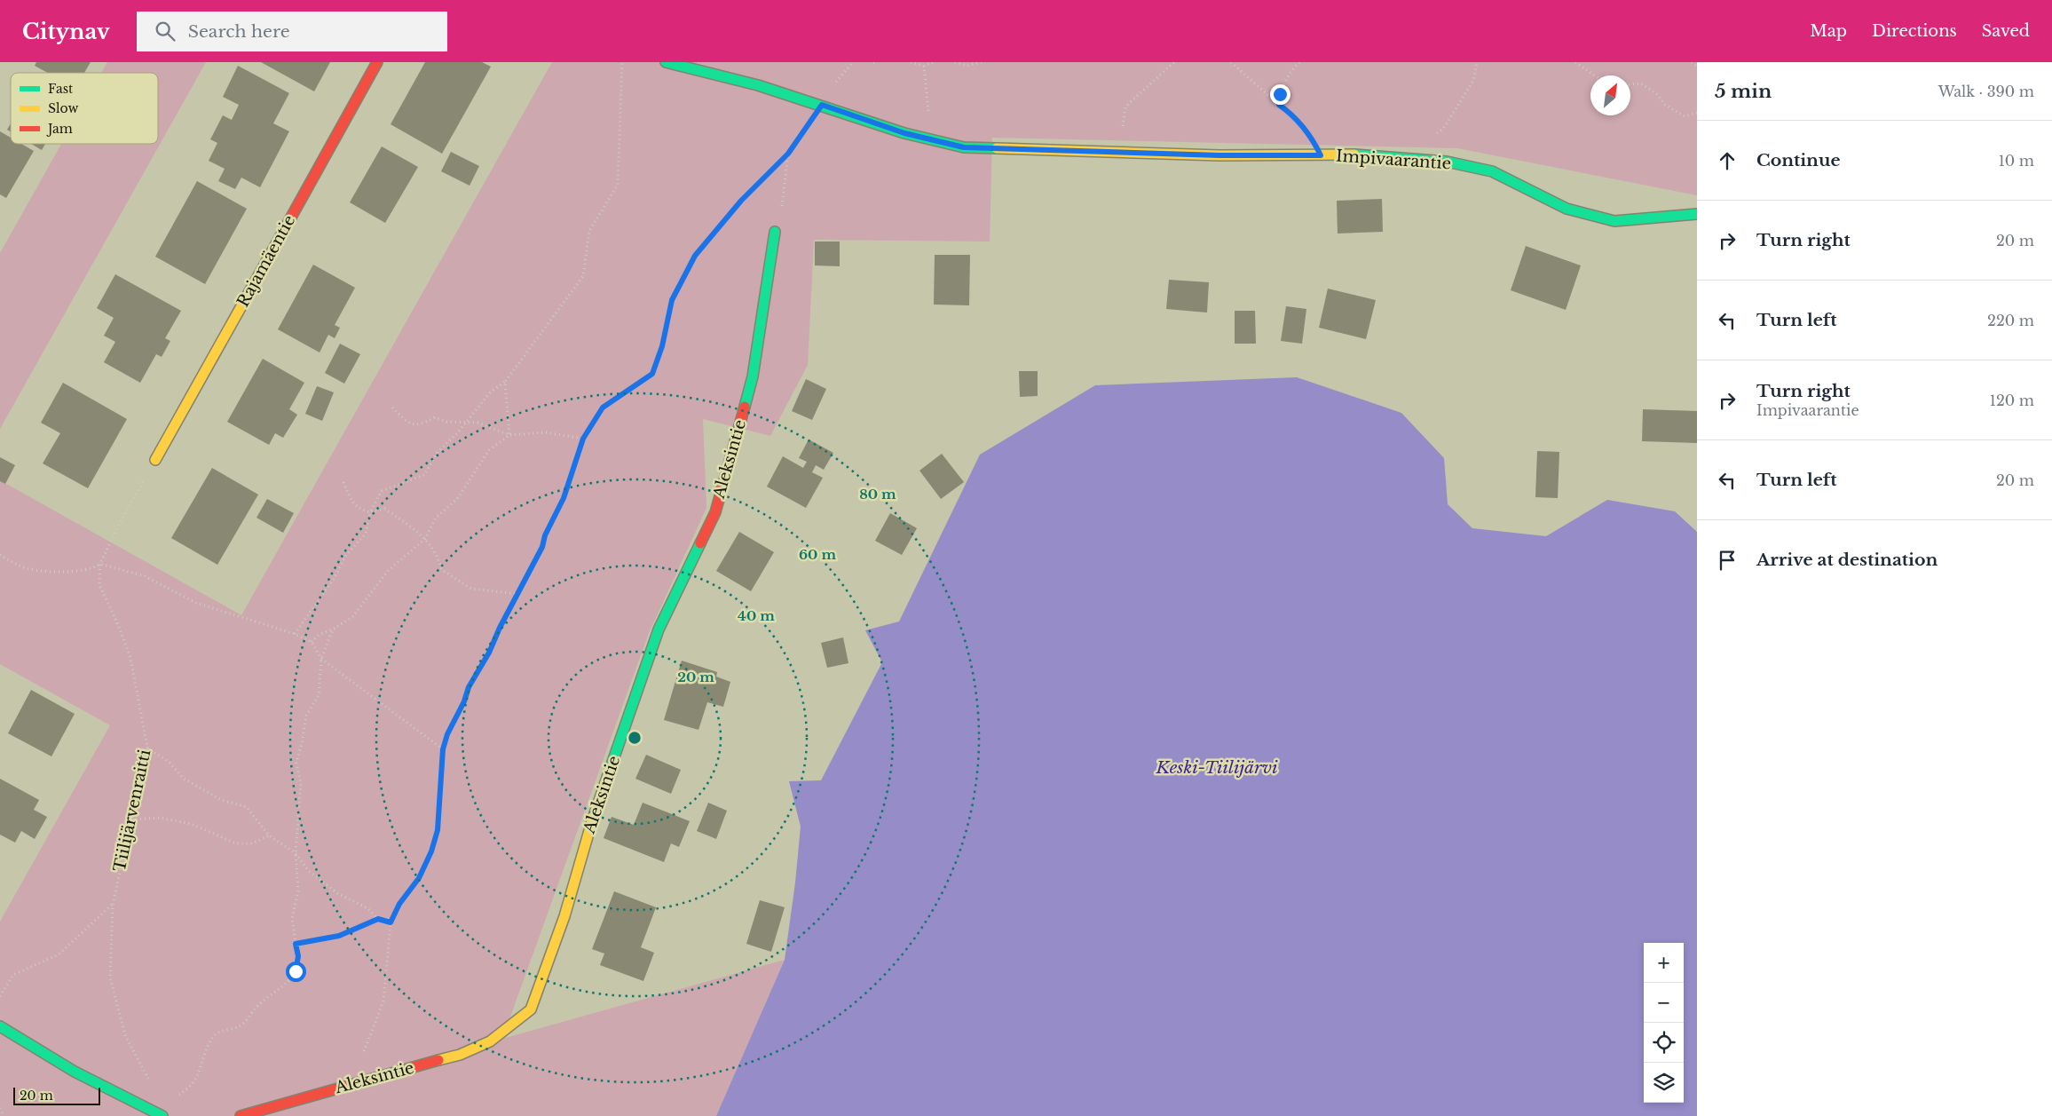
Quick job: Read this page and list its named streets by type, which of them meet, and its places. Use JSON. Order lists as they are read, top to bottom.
{
  "streets": {
    "street": ["Impivaarantie", "Rajamäentie", "Aleksintie"],
    "path": ["Tiilijärvenraitti"]
  },
  "crossings": [
    ["Rajamäentie", "Tiilijärvenraitti"]
  ],
  "water": ["Keski-Tiilijärvi"],
  "legend": ["Fast", "Slow", "Jam"],
  "scale_bar": "20 m",
  "north": "top right",
  "page": {
    "header": "Citynav",
    "search": "Search here",
    "nav": ["Map", "Directions", "Saved"],
    "heading": ["5 min", "Walk · 390 m"],
    "list": [
      ["Continue", "10 m"],
      ["Turn right", "20 m"],
      ["Turn left", "220 m"],
      ["Turn right", "Impivaarantie", "120 m"],
      ["Turn left", "20 m"],
      "Arrive at destination"
    ],
    "map_buttons": ["+", "−"],
    "scale": "20 m"
  },
  "rings": [
    "80 m",
    "60 m",
    "40 m",
    "20 m"
  ]
}
